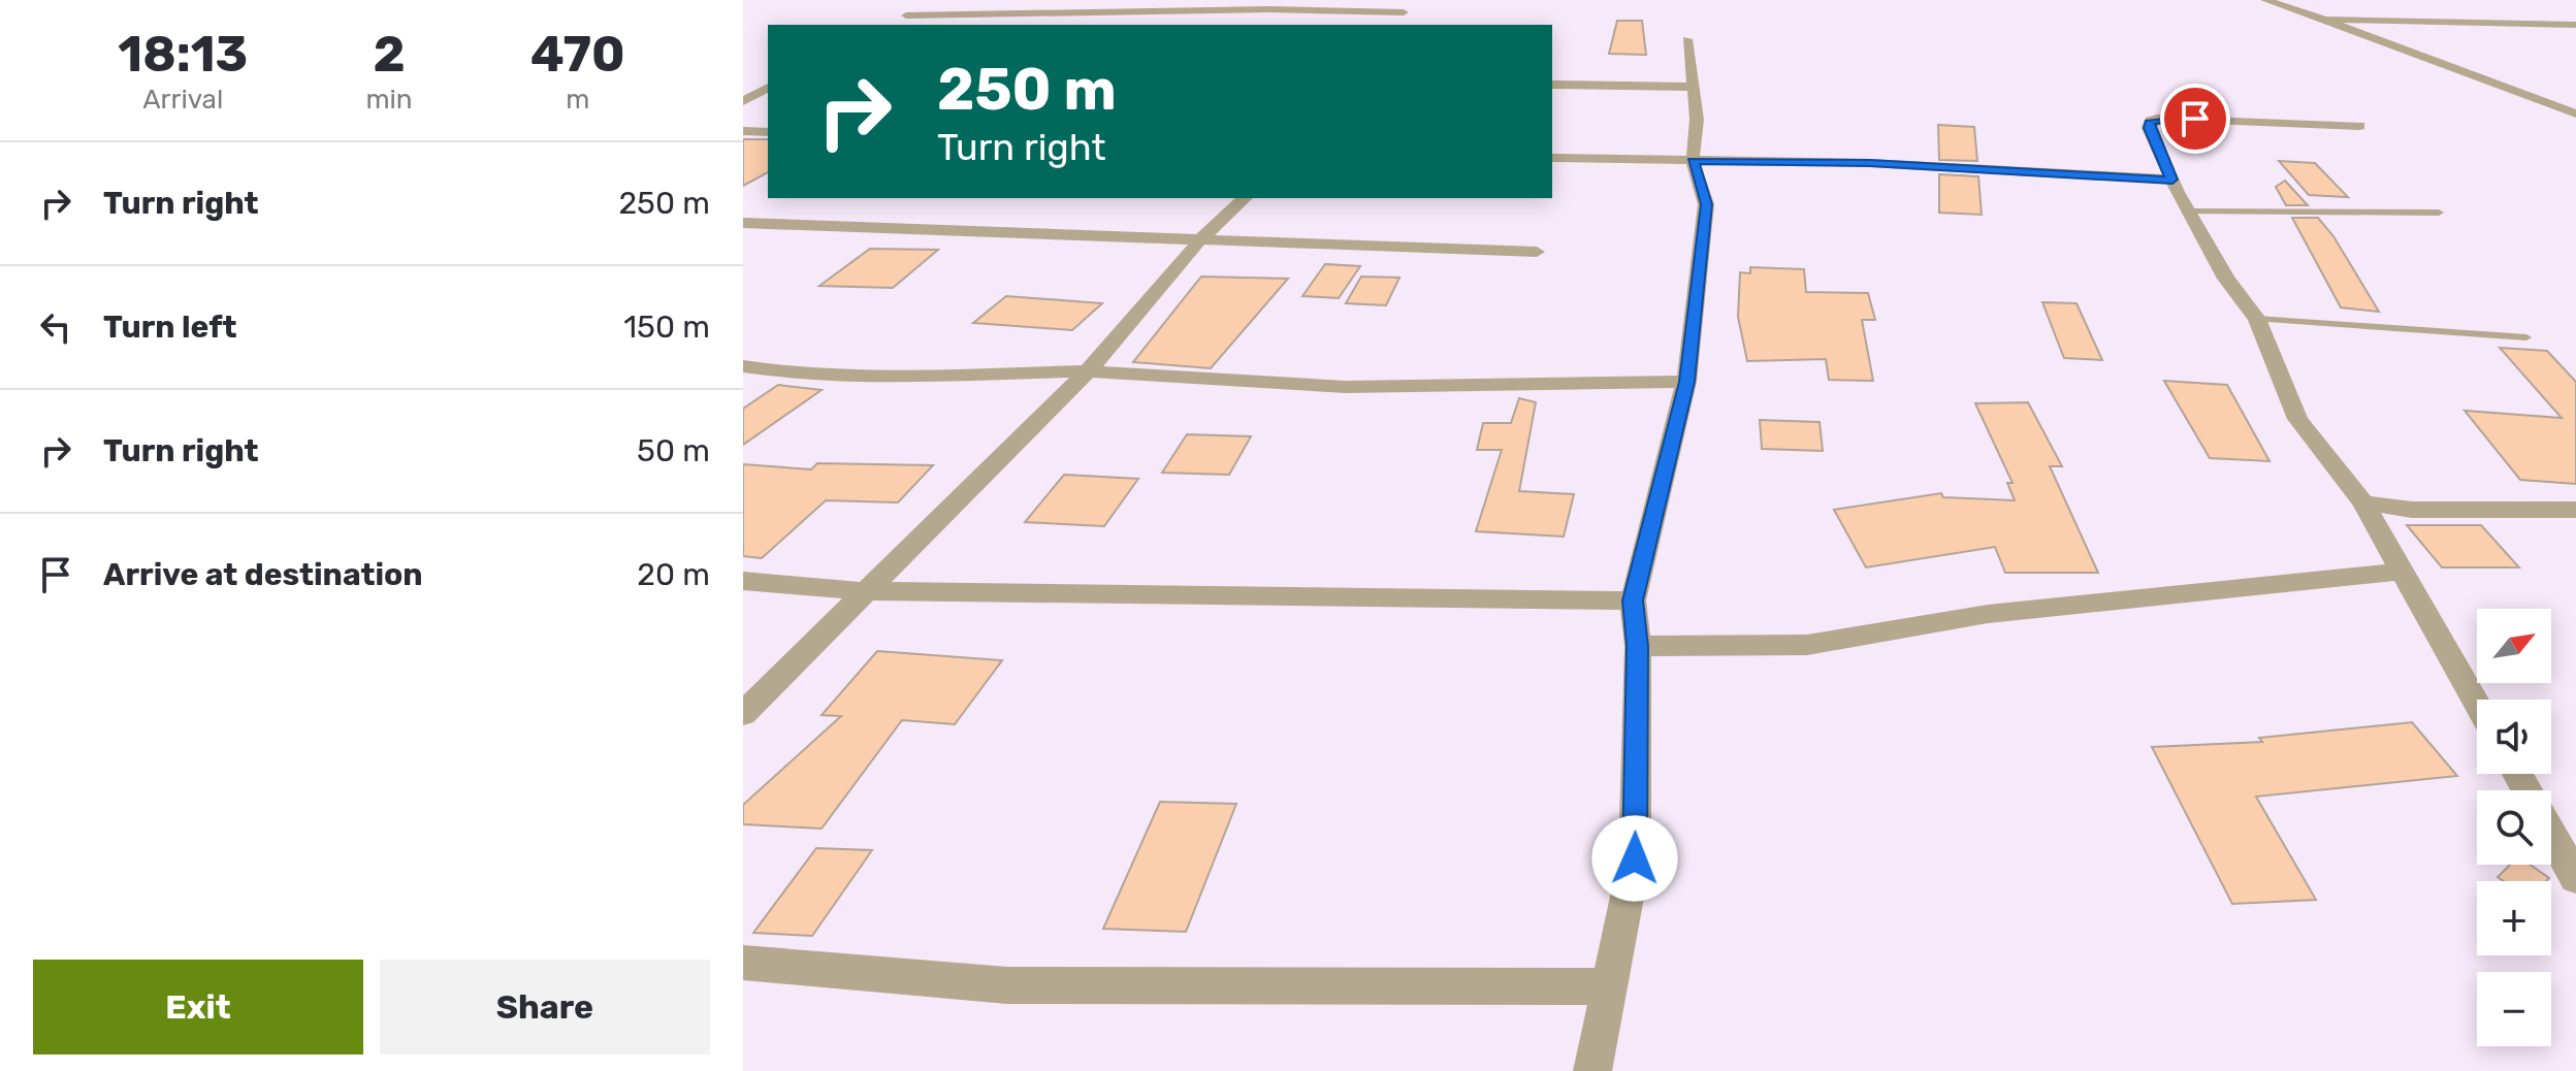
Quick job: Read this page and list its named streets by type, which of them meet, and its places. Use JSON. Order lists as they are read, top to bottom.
{
  "north": "top right",
  "page": {
    "eta": [
      "18:13",
      "Arrival",
      "2",
      "min",
      "470",
      "m"
    ],
    "turn": ["250 m", "Turn right"],
    "list": [
      {
        "name": "Turn right",
        "value": "250 m"
      },
      {
        "name": "Turn left",
        "value": "150 m"
      },
      {
        "name": "Turn right",
        "value": "50 m"
      },
      {
        "name": "Arrive at destination",
        "value": "20 m"
      }
    ],
    "map_buttons": ["+", "−"],
    "buttons": ["Exit", "Share"]
  }
}
